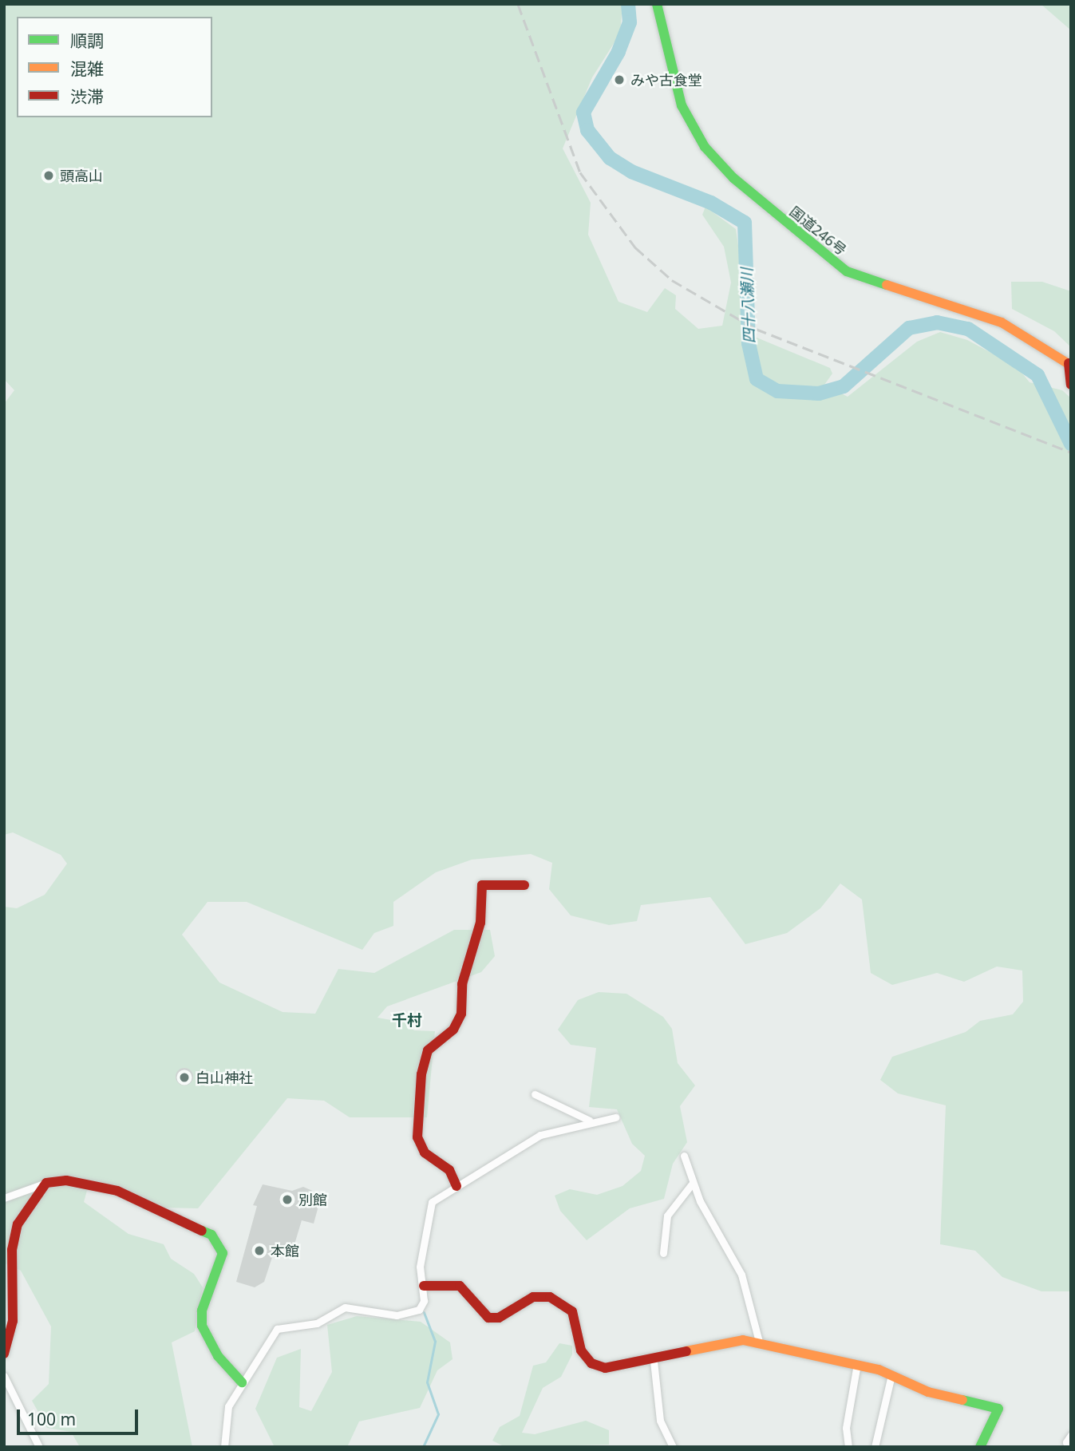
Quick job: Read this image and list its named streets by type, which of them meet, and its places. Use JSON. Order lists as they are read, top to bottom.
{
  "streets": {
    "main road": ["国道246号"]
  },
  "districts": ["千村"],
  "water": ["四十八瀬川"],
  "places": [
    "みや古食堂",
    "頭高山",
    "白山神社",
    "別館",
    "本館"
  ],
  "legend": ["順調", "混雑", "渋滞"],
  "scale_bar": "100 m"
}
